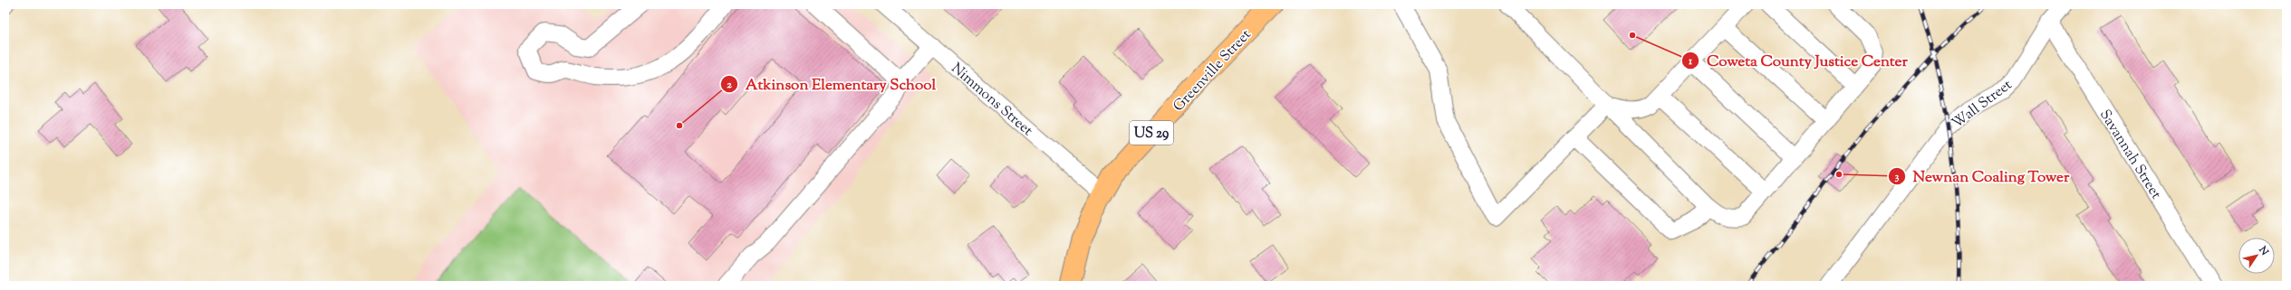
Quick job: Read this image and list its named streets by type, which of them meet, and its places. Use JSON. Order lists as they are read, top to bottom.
{
  "streets": {
    "main road": ["Greenville Street", "US 29"],
    "street": ["Nimmons Street", "Wall Street", "Savannah Street"]
  },
  "crossings": [
    ["Greenville Street", "Nimmons Street"],
    ["Wall Street", "Savannah Street"]
  ],
  "places": ["Coweta County Justice Center", "Atkinson Elementary School", "Newnan Coaling Tower"],
  "north": "top right"
}
